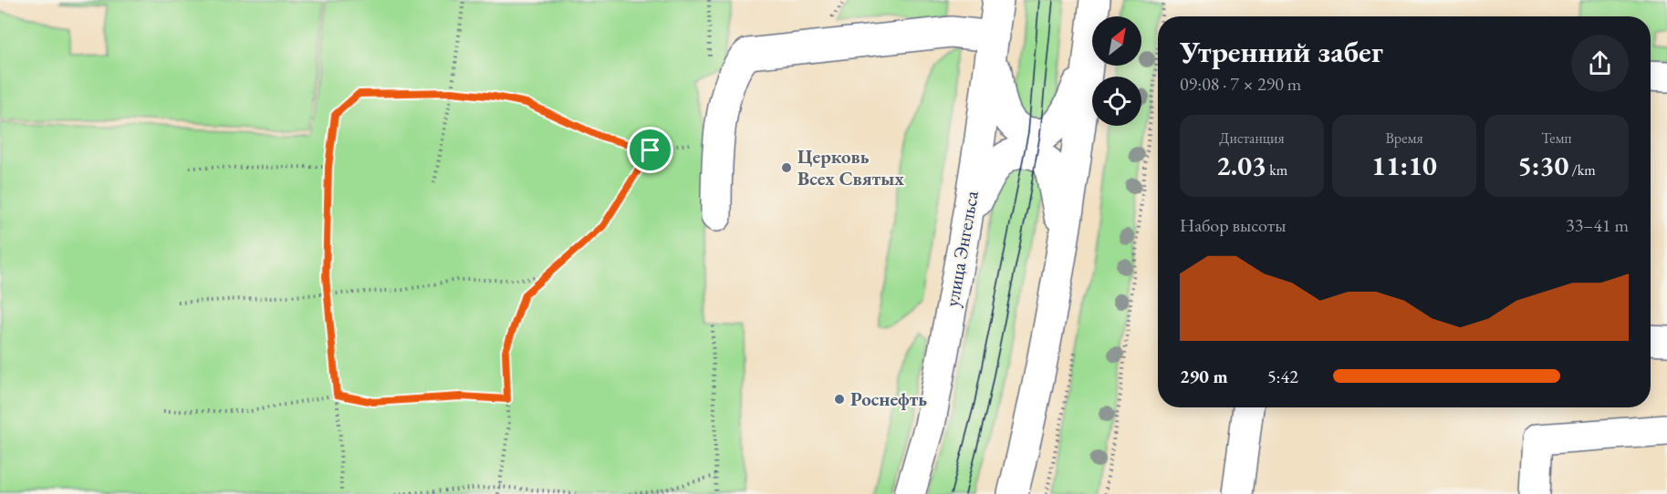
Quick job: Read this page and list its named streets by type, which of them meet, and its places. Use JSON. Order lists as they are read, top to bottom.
{
  "streets": {
    "main road": ["улица Энгельса"]
  },
  "places": ["Церковь Всех Святых", "Роснефть"],
  "north": "top right",
  "page": {
    "heading": ["Утренний забег", "09:08 · 7 × 290 m"],
    "stats": [
      ["Дистанция", "2.03 km"],
      ["Время", "11:10"],
      ["Темп", "5:30 /km"]
    ],
    "chart": ["Набор высоты", "33–41 m"],
    "list": [
      {
        "name": "290 m",
        "note": "5:42"
      }
    ]
  }
}
